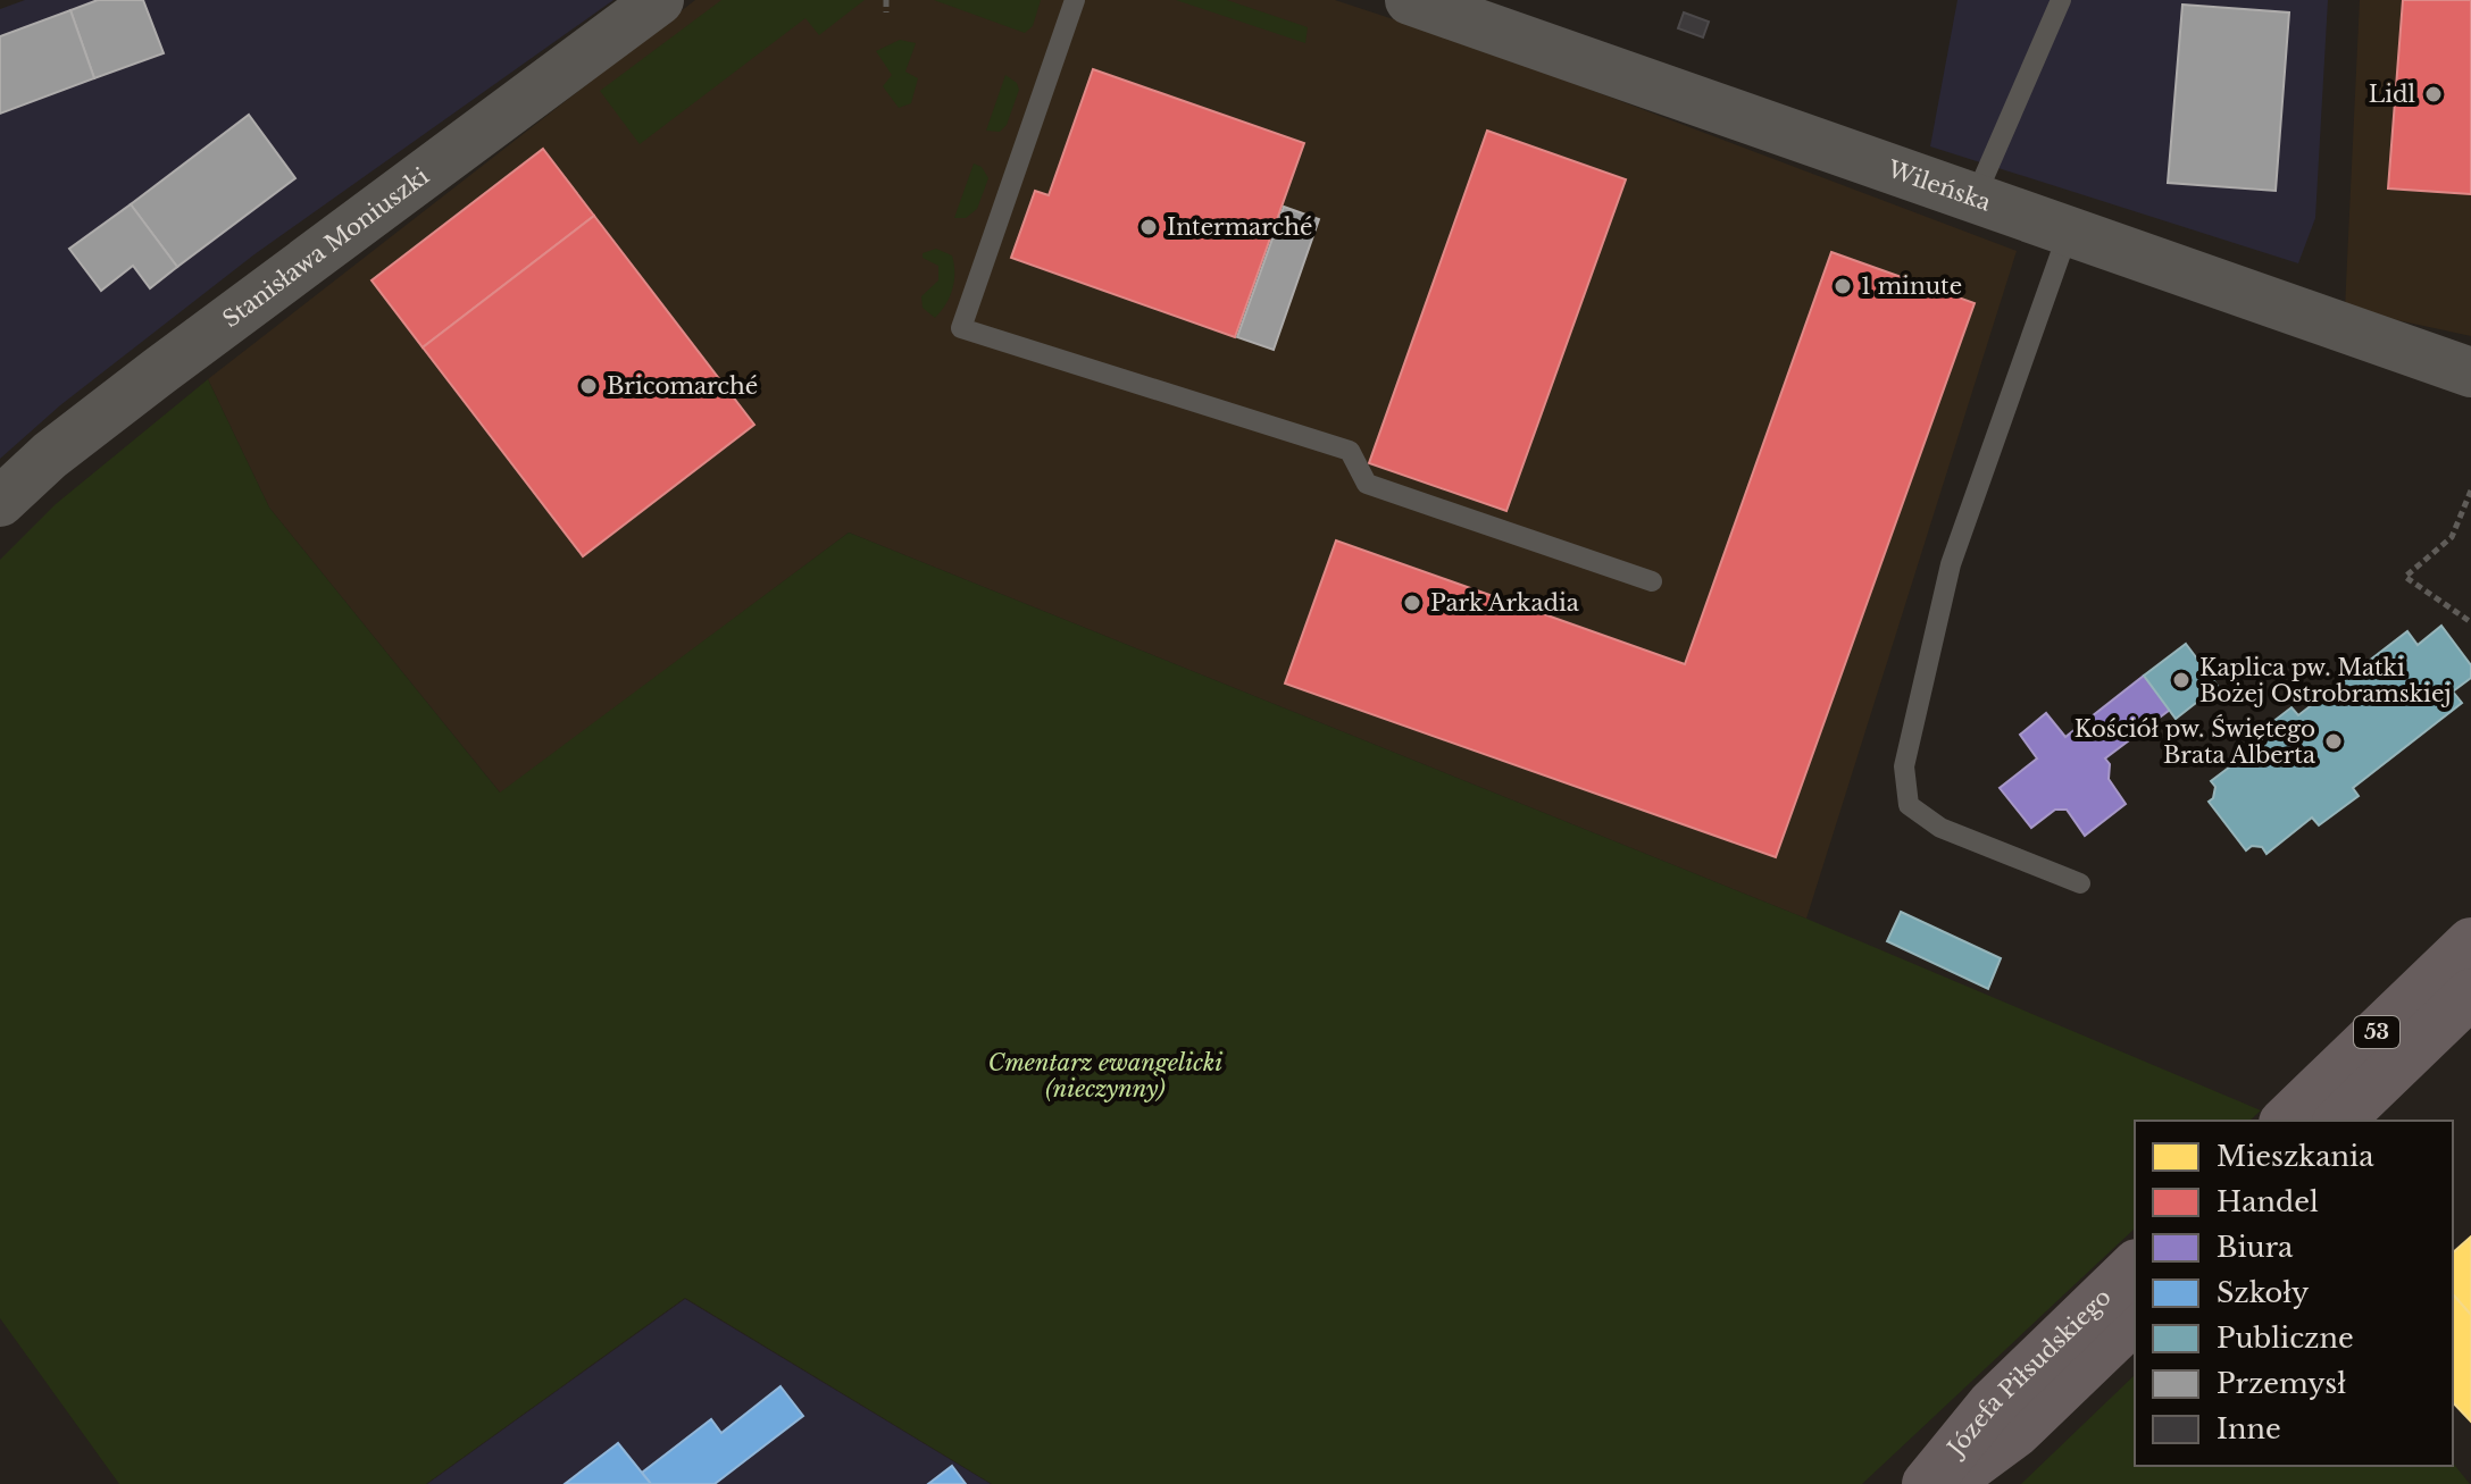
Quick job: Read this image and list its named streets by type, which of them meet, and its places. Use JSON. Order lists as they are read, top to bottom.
{
  "streets": {
    "main road": ["53", "Józefa Piłsudskiego"],
    "street": ["Wileńska", "Stanisława Moniuszki"]
  },
  "parks": ["Cmentarz ewangelicki (nieczynny)"],
  "places": [
    "Lidl",
    "Intermarché",
    "1 minute",
    "Bricomarché",
    "Park Arkadia",
    "Kaplica pw. Matki Bożej Ostrobramskiej",
    "Kościół pw. Świętego Brata Alberta"
  ],
  "legend": [
    "Mieszkania",
    "Handel",
    "Biura",
    "Szkoły",
    "Publiczne",
    "Przemysł",
    "Inne"
  ]
}
